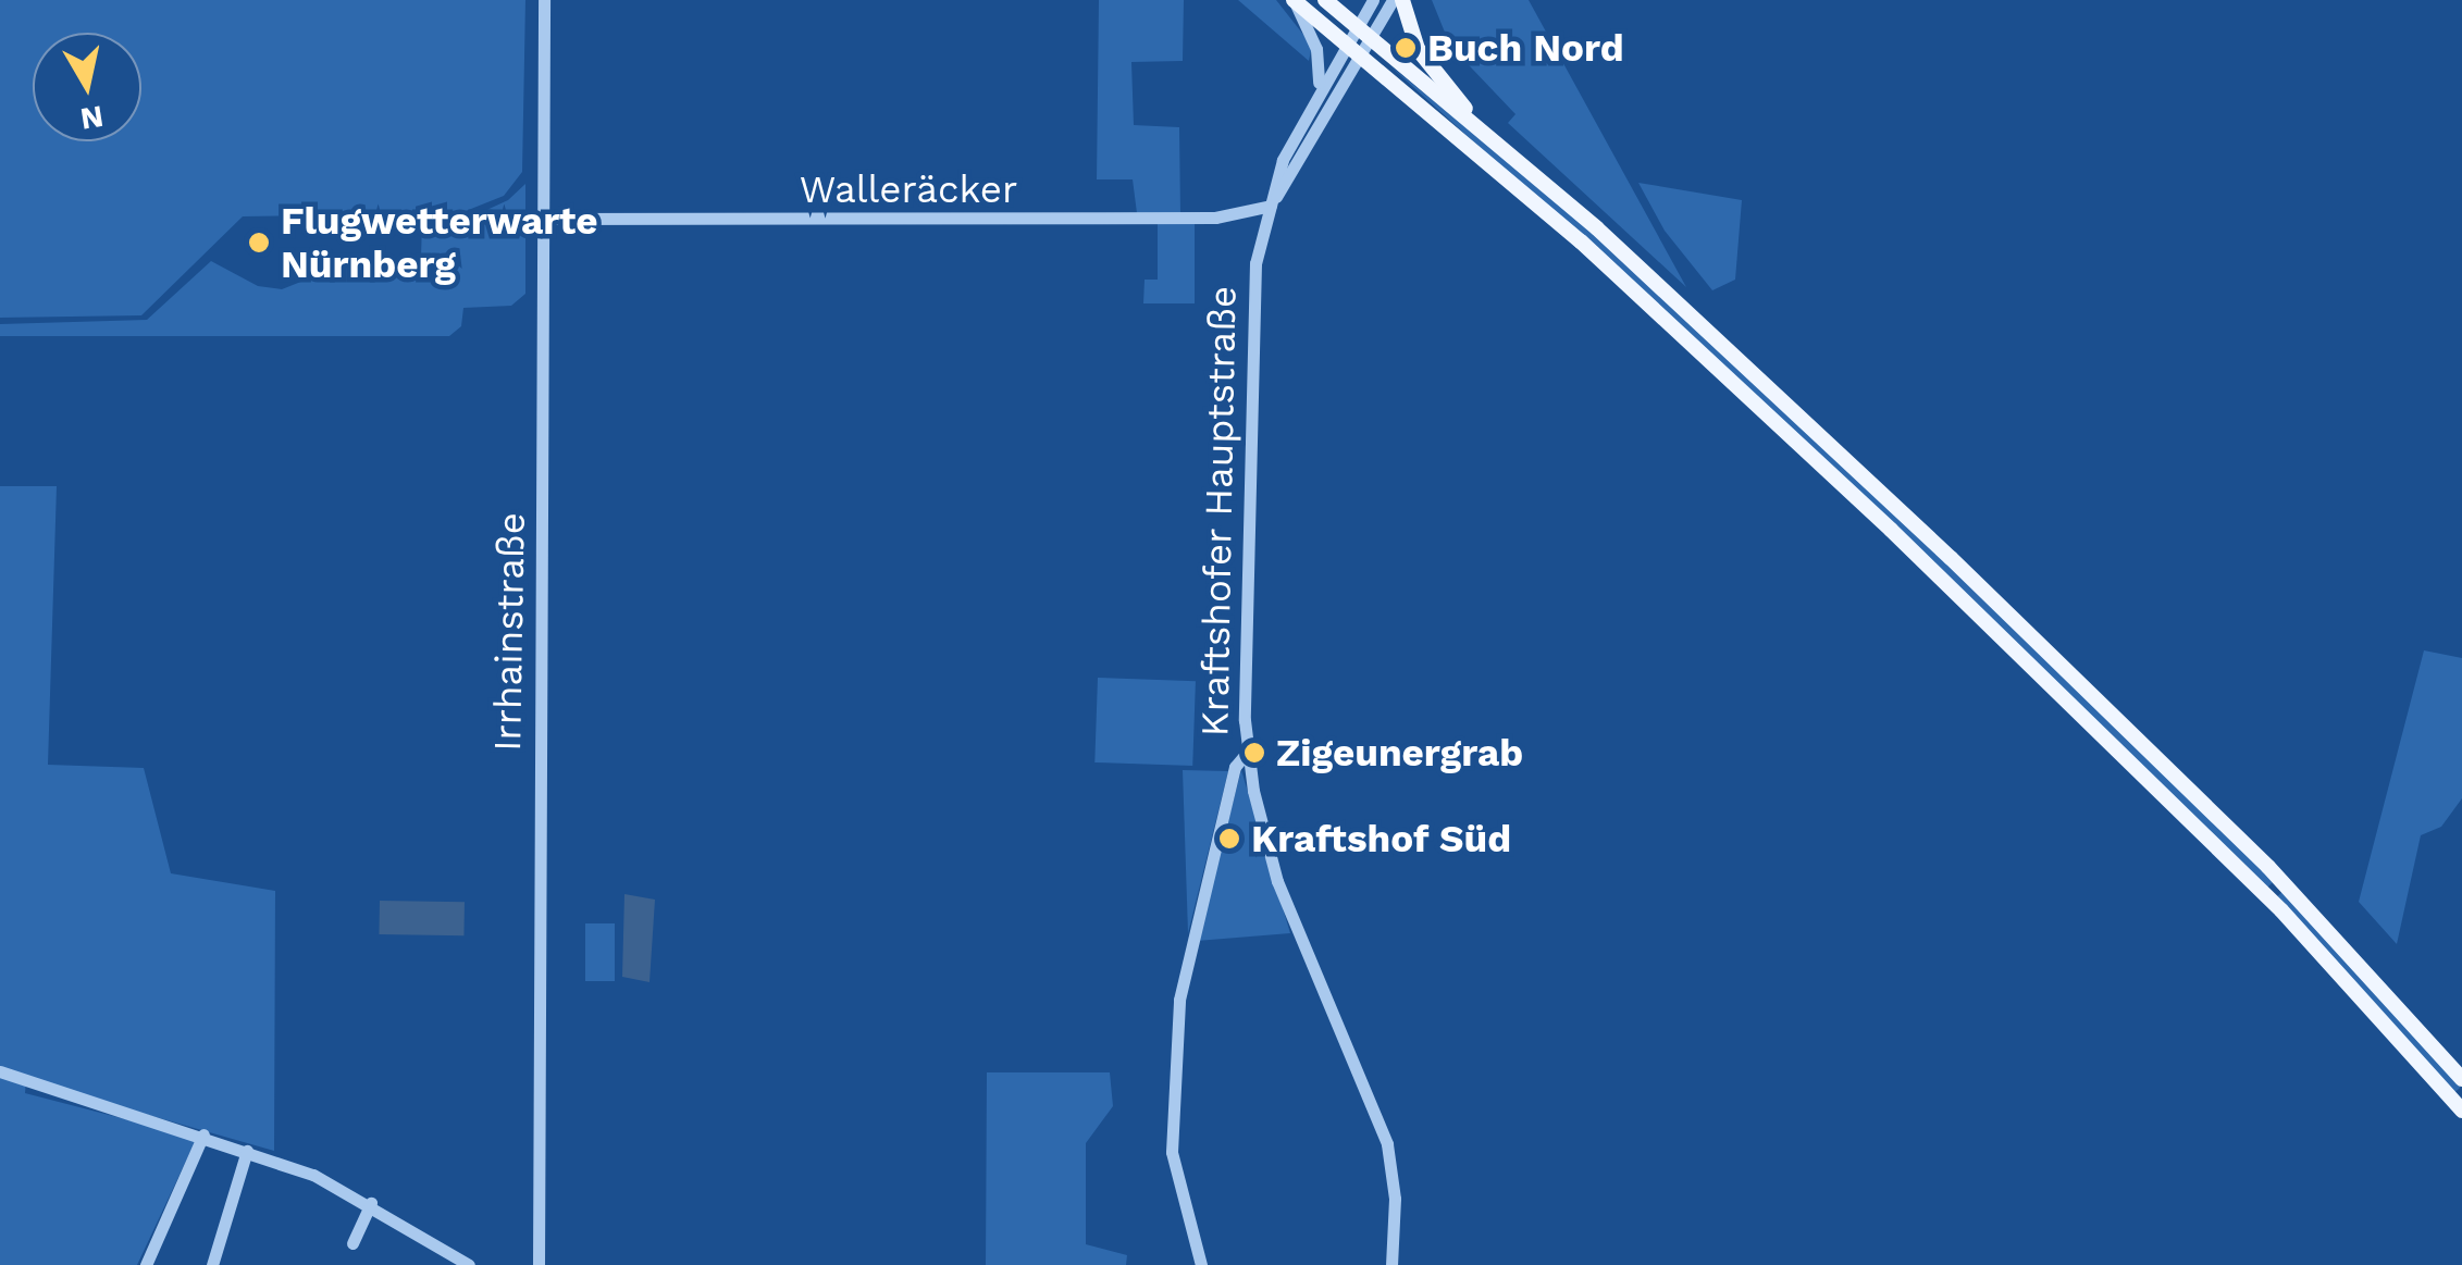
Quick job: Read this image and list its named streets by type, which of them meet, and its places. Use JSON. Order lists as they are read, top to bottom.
{
  "streets": {
    "street": ["Walleräcker", "Kraftshofer Hauptstraße", "Irrhainstraße"]
  },
  "crossings": [
    ["Walleräcker", "Kraftshofer Hauptstraße"],
    ["Walleräcker", "Irrhainstraße"]
  ],
  "places": [
    "Buch Nord",
    "Flugwetterwarte Nürnberg",
    "Zigeunergrab",
    "Kraftshof Süd"
  ],
  "north": "bottom"
}
